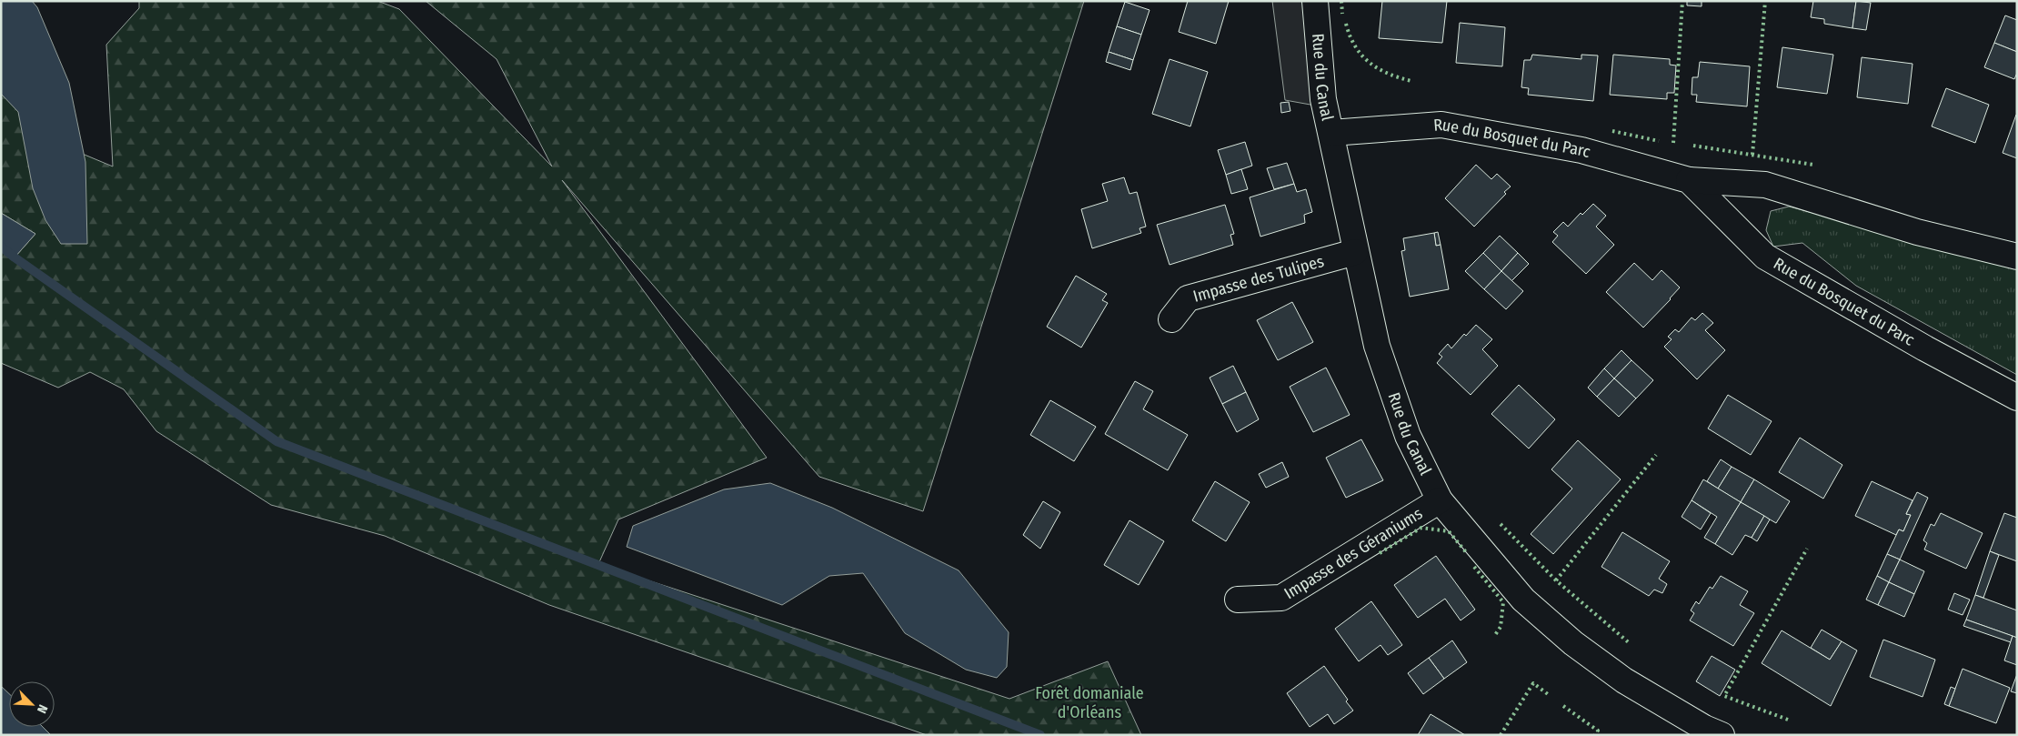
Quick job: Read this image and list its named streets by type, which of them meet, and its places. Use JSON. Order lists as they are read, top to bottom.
{
  "streets": {
    "street": [
      "Rue du Canal",
      "Rue du Bosquet du Parc",
      "Impasse des Tulipes",
      "Impasse des Géraniums"
    ]
  },
  "crossings": [
    ["Rue du Canal", "Rue du Bosquet du Parc"],
    ["Rue du Canal", "Impasse des Tulipes"],
    ["Rue du Canal", "Impasse des Géraniums"]
  ],
  "parks": ["Forêt domaniale d'Orléans"],
  "north": "bottom right"
}
